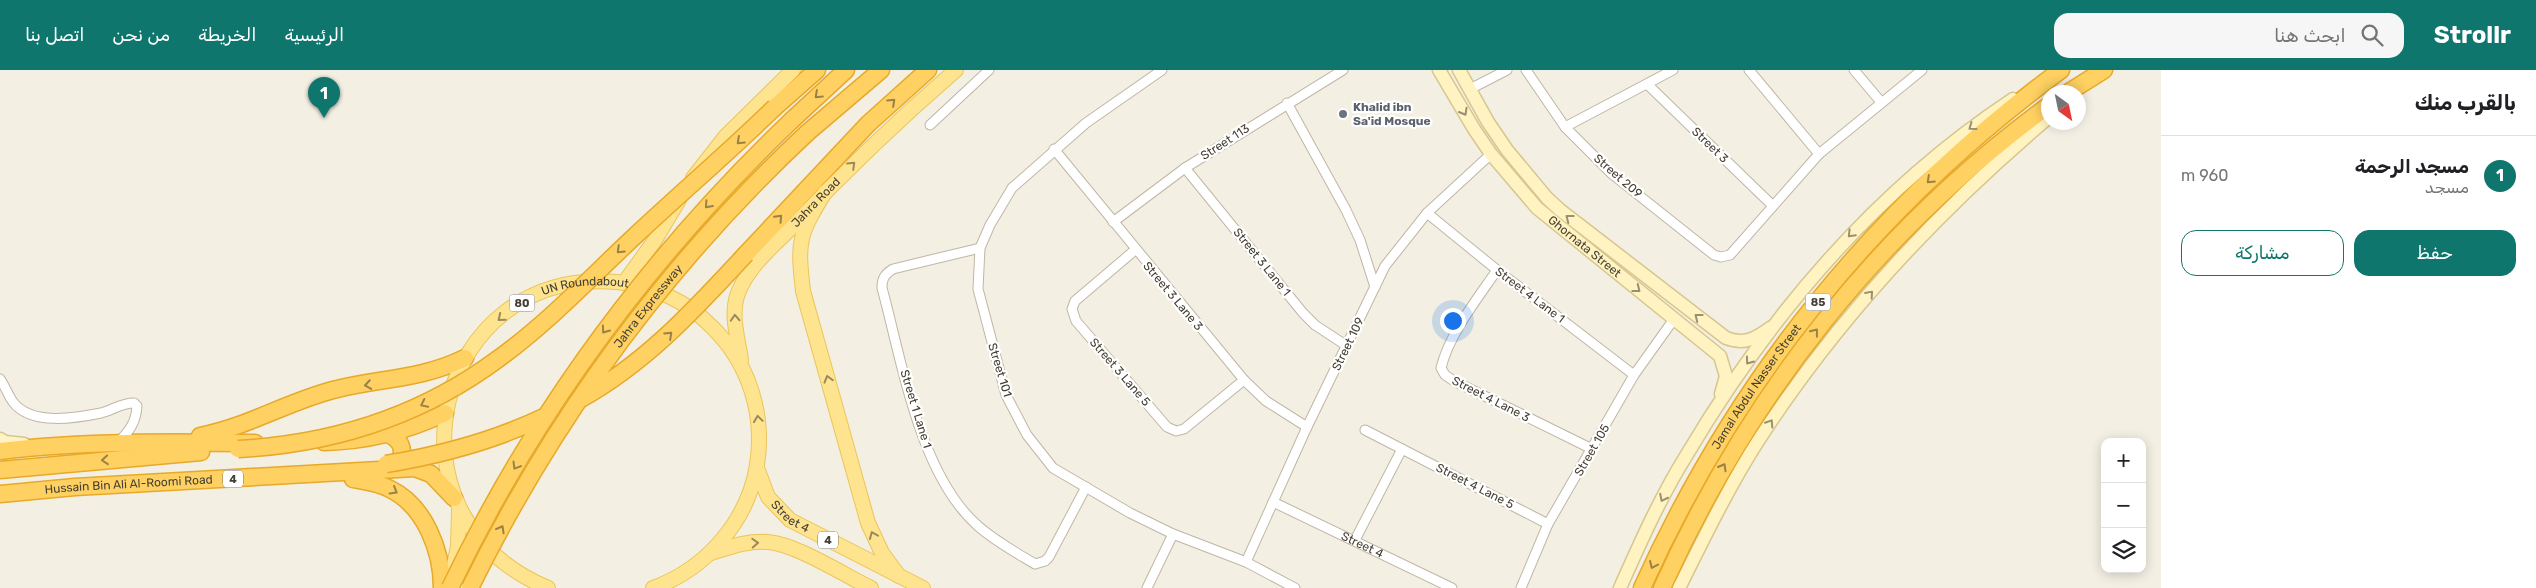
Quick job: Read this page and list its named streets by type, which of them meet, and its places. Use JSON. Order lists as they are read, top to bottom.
{
  "streets": {
    "highway": [
      "85",
      "Jahra Expressway",
      "Jamal Abdul Nasser Street",
      "4",
      "Hussain Bin Ali Al-Roomi Road"
    ],
    "main road": [
      "Jahra Road",
      "Ghornata Street",
      "UN Roundabout",
      "80",
      "Street 4"
    ],
    "street": [
      "Street 113",
      "Street 3",
      "Street 209",
      "Street 3 Lane 1",
      "Street 4 Lane 1",
      "Street 3 Lane 3",
      "Street 109",
      "Street 101",
      "Street 3 Lane 5",
      "Street 4 Lane 3",
      "Street 1 Lane 1",
      "Street 105",
      "Street 4 Lane 5"
    ]
  },
  "crossings": [
    ["Street 113", "Street 3 Lane 1"],
    ["Street 113", "Street 3 Lane 3"],
    ["Street 3", "Street 209"],
    ["Jahra Road", "UN Roundabout"],
    ["Ghornata Street", "Street 109"],
    ["Ghornata Street", "Street 105"],
    ["Street 3 Lane 1", "Street 109"],
    ["UN Roundabout", "Hussain Bin Ali Al-Roomi Road"],
    ["UN Roundabout", "Street 4"],
    ["Street 4 Lane 1", "Street 109"],
    ["Street 4 Lane 1", "Street 4 Lane 3"],
    ["Street 4 Lane 1", "Street 105"],
    ["Street 3 Lane 3", "Street 109"],
    ["Street 3 Lane 3", "Street 101"],
    ["Street 3 Lane 3", "Street 3 Lane 5"],
    ["Street 109", "Street 101"],
    ["Street 109", "Street 4"],
    ["Street 101", "Street 1 Lane 1"],
    ["Street 4 Lane 3", "Street 105"],
    ["Street 105", "Street 4 Lane 5"]
  ],
  "places": ["Khalid ibn Sa'id Mosque"],
  "north": "bottom right",
  "page": {
    "header": "Strollr",
    "search": "ابحث هنا",
    "nav": [
      "الرئيسية",
      "الخريطة",
      "من نحن",
      "اتصل بنا"
    ],
    "heading": "بالقرب منك",
    "pins": "1",
    "list": [
      {
        "mark": "1",
        "name": "مسجد الرحمة",
        "note": "مسجد",
        "value": "960 m"
      }
    ],
    "buttons": ["حفظ", "مشاركة"],
    "map_buttons": ["+", "−"]
  }
}
